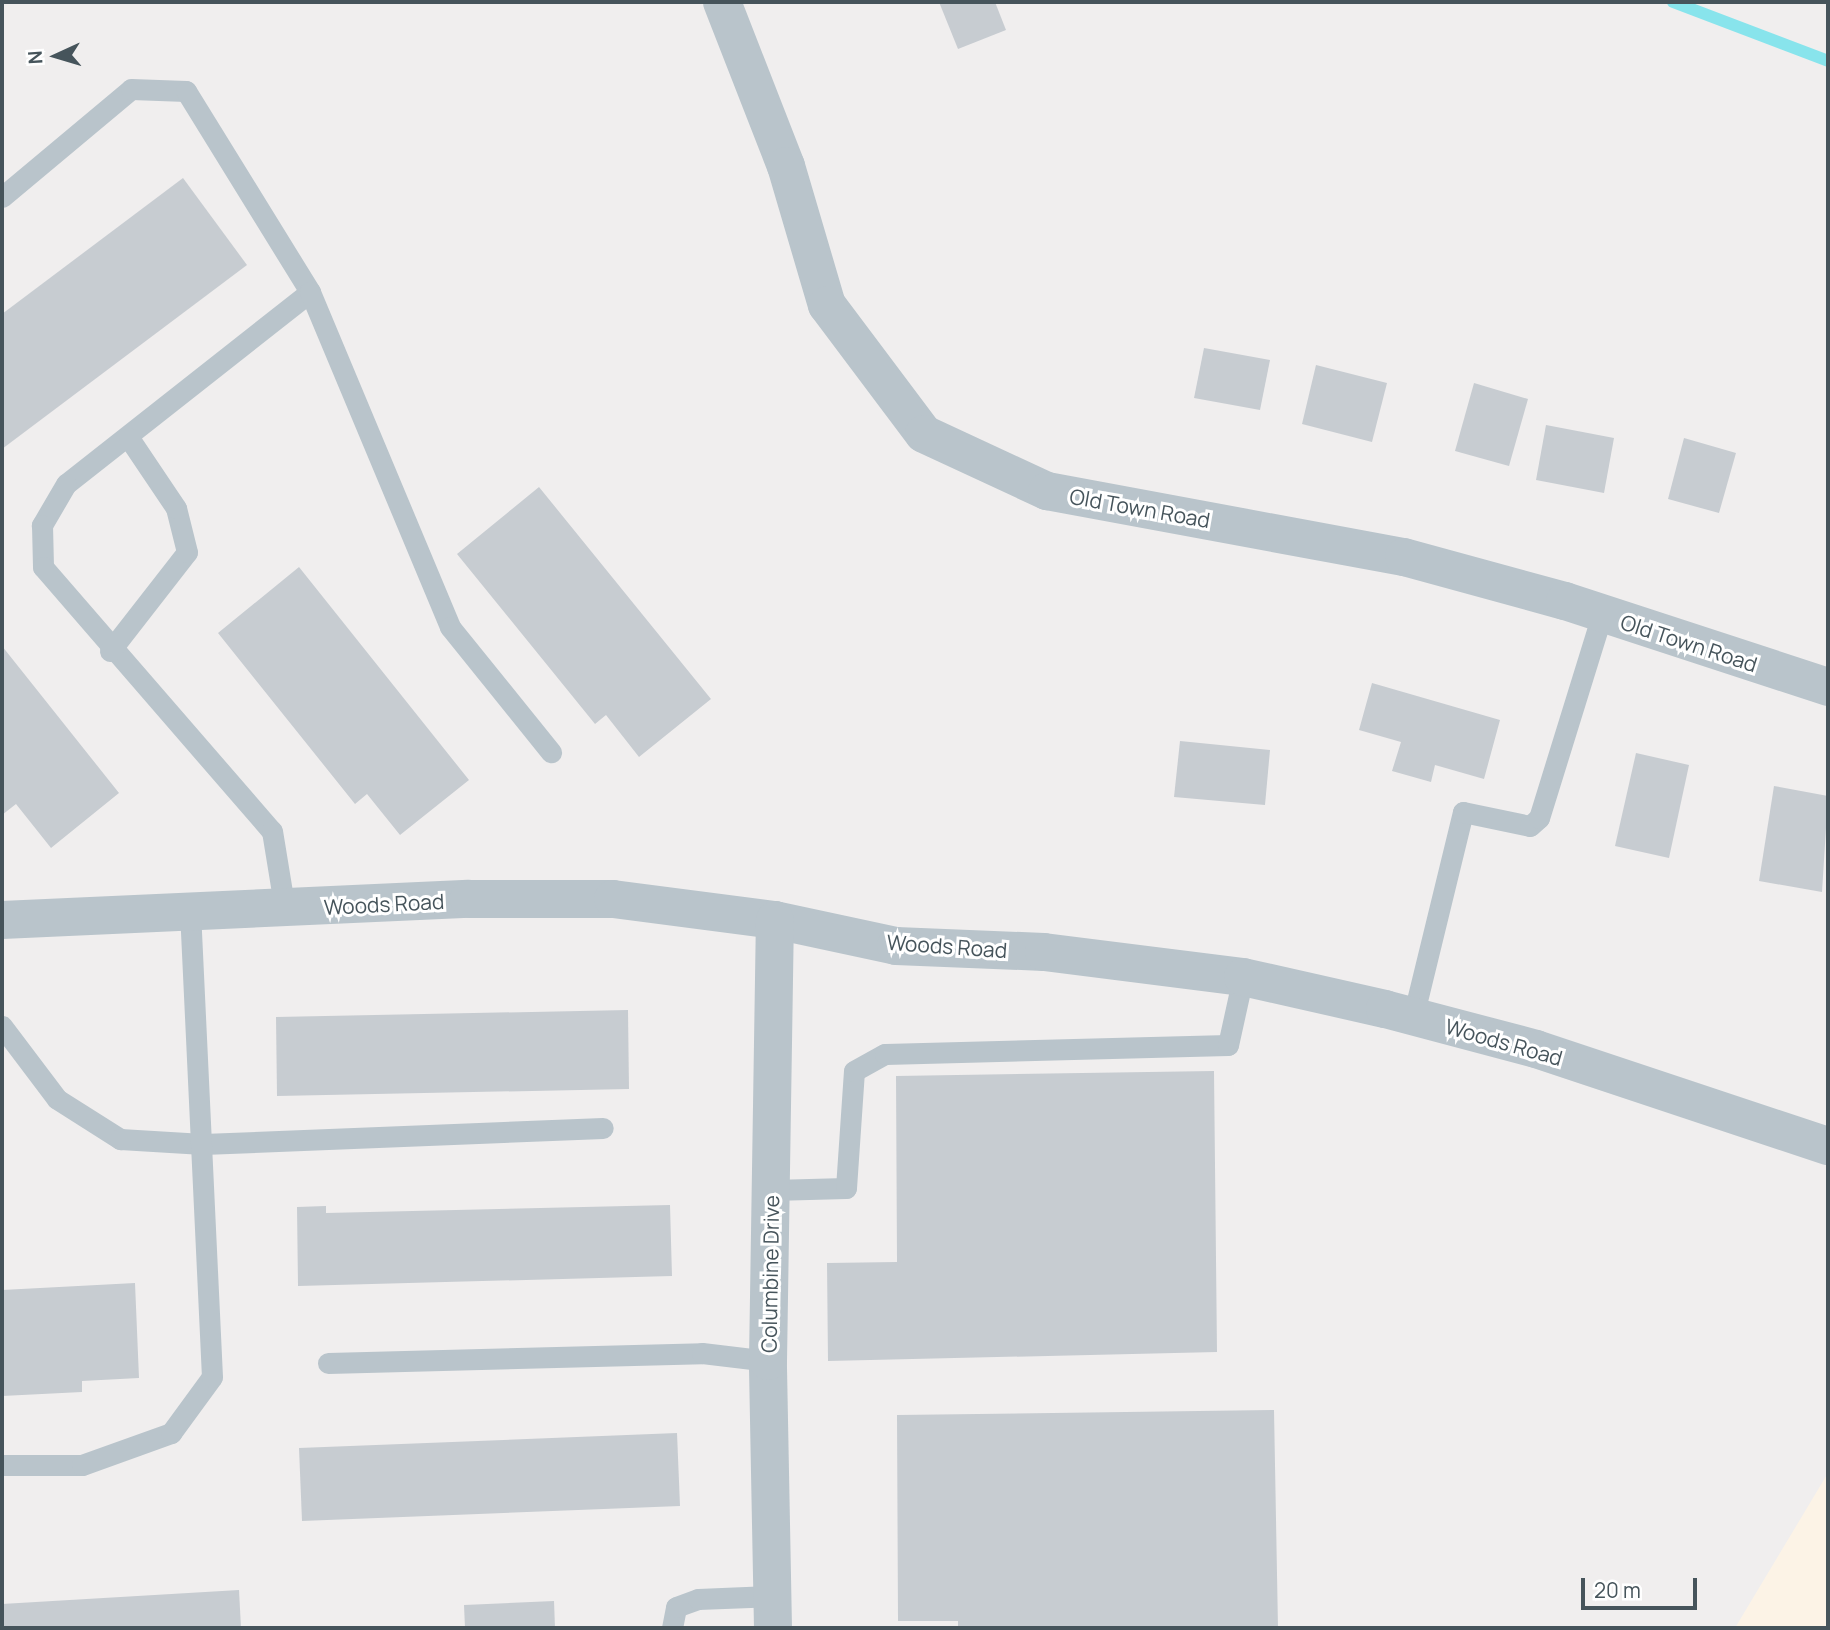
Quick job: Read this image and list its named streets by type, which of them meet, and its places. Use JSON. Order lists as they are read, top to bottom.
{
  "streets": {
    "street": ["Old Town Road", "Woods Road", "Columbine Drive"]
  },
  "crossings": [
    ["Woods Road", "Columbine Drive"]
  ],
  "scale_bar": "20 m",
  "north": "left"
}
